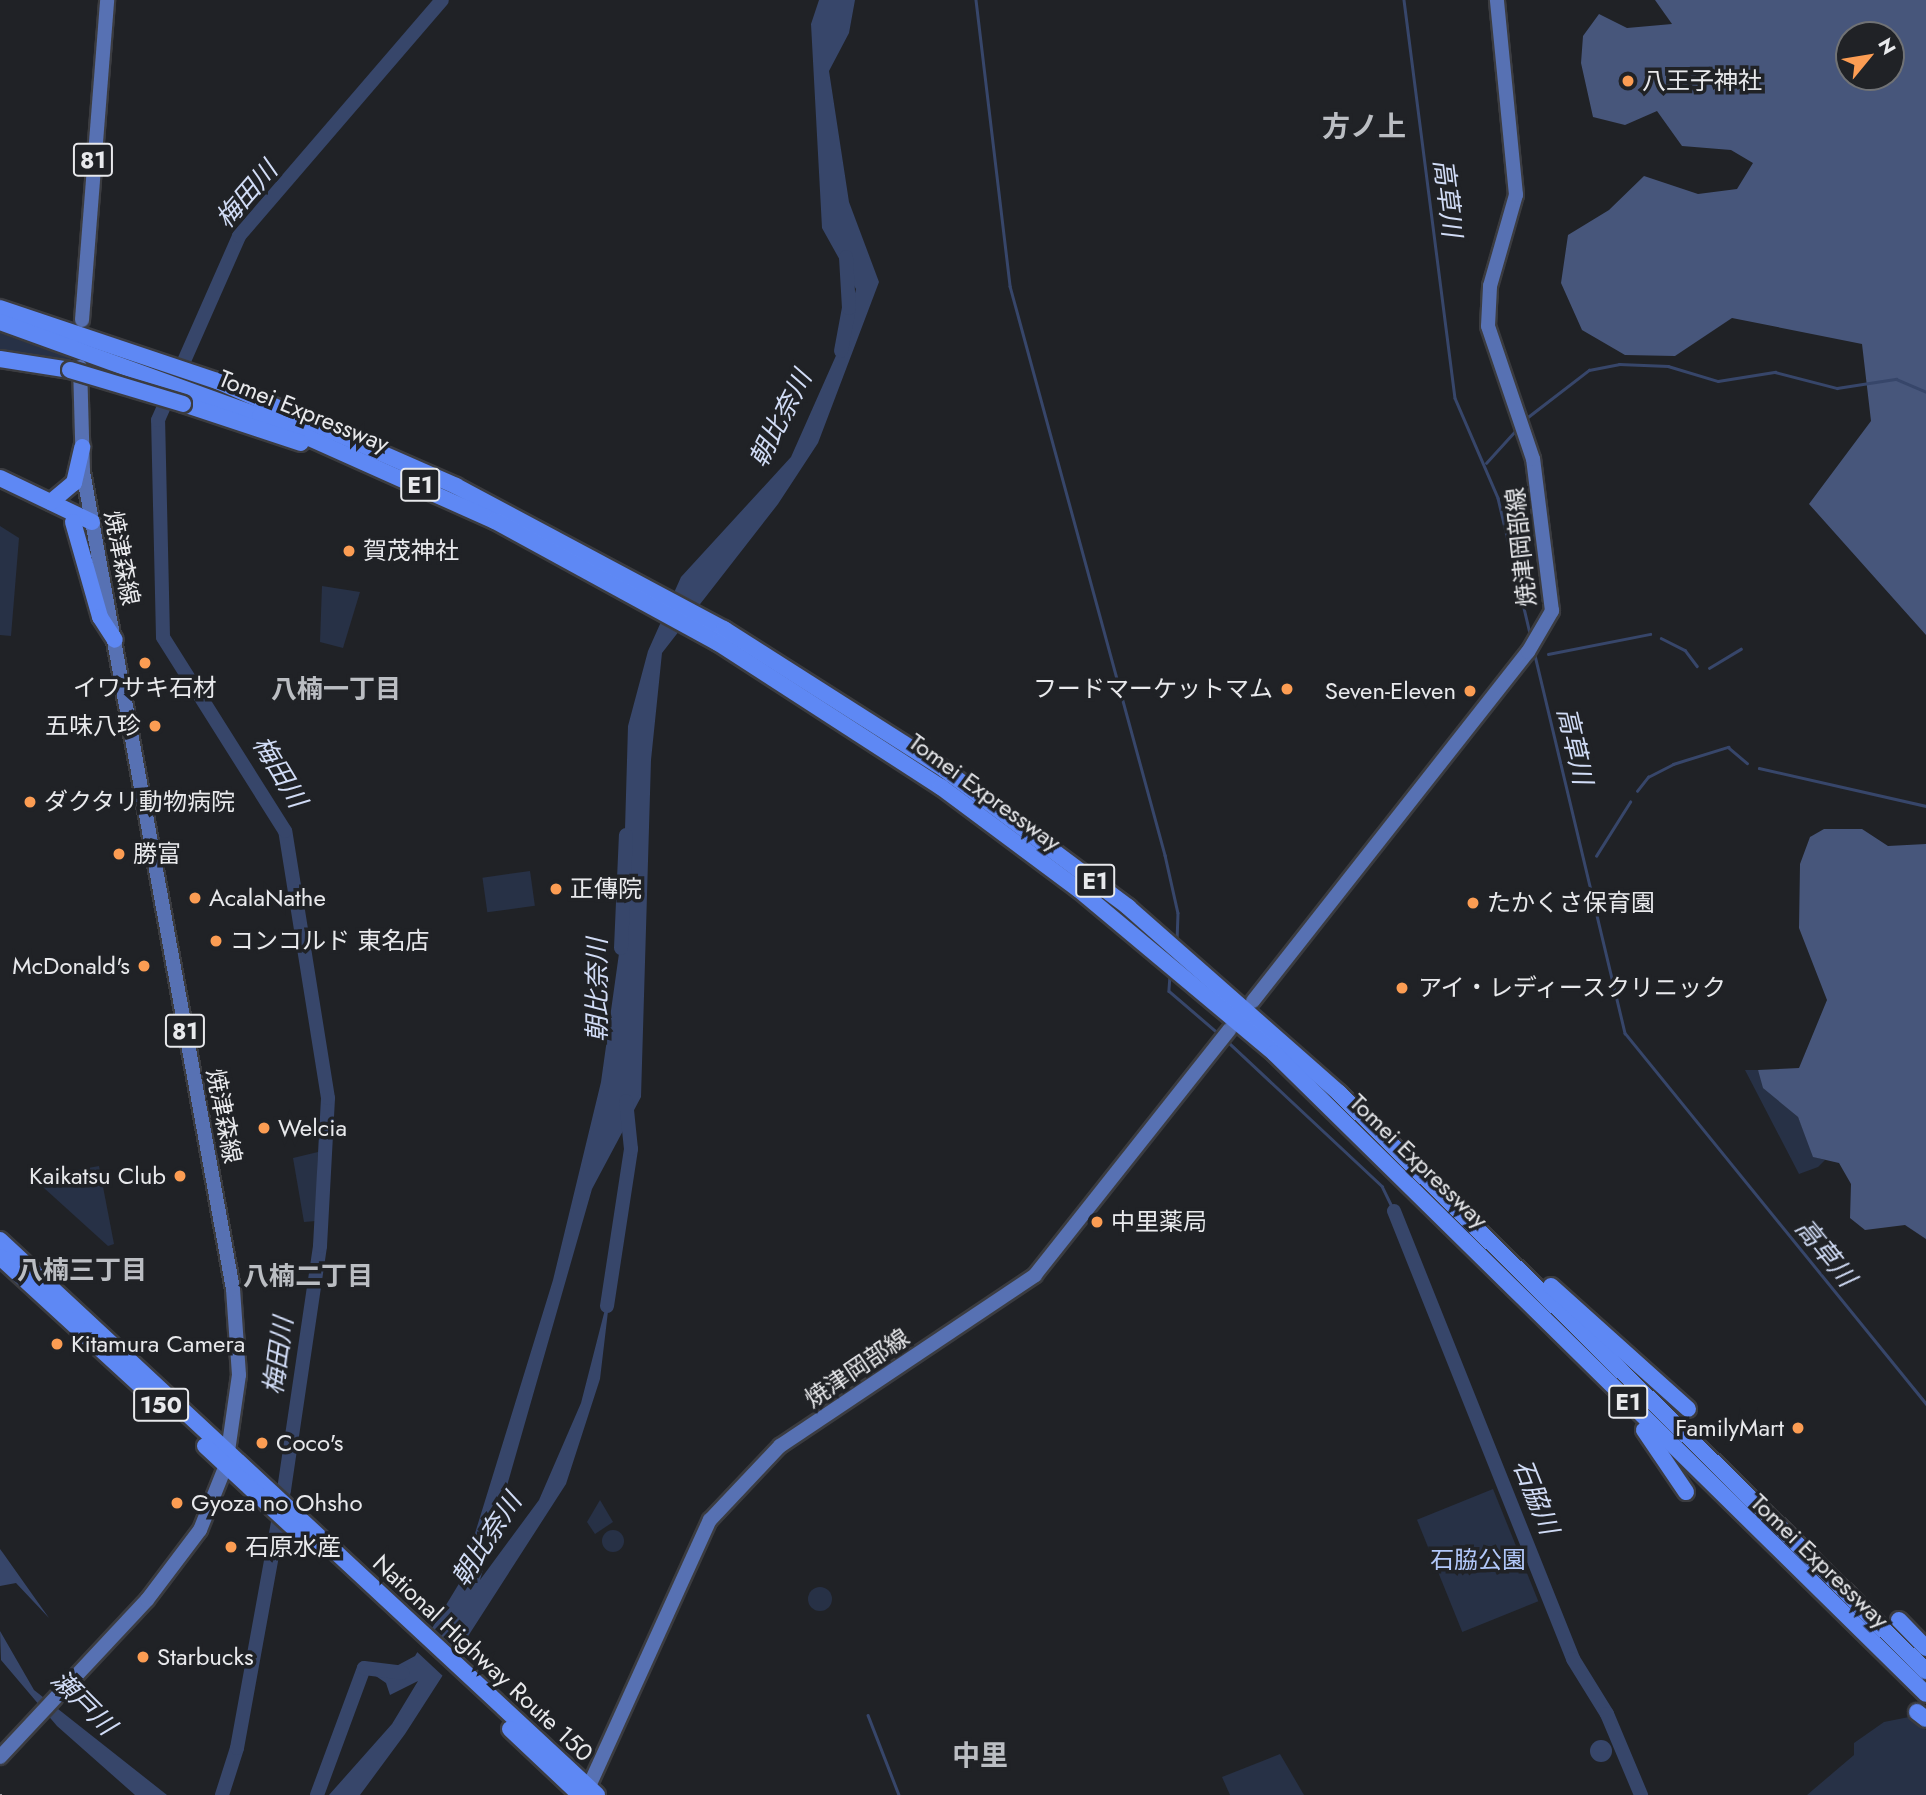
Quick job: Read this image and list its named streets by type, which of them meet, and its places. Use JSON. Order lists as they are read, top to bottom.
{
  "streets": {
    "highway": [
      "Tomei Expressway",
      "E1",
      "150",
      "National Highway Route 150"
    ],
    "main road": ["81", "焼津岡部線", "焼津森線"]
  },
  "crossings": [
    ["焼津岡部線", "National Highway Route 150"],
    ["焼津森線", "National Highway Route 150"]
  ],
  "districts": [
    "方ノ上",
    "八楠一丁目",
    "八楠三丁目",
    "八楠二丁目",
    "中里"
  ],
  "water": [
    "梅田川",
    "高草川",
    "朝比奈川",
    "石脇川",
    "瀬戸川"
  ],
  "parks": ["石脇公園"],
  "places": [
    "八王子神社",
    "賀茂神社",
    "イワサキ石材",
    "フードマーケットマム",
    "Seven-Eleven",
    "五味八珍",
    "ダクタリ動物病院",
    "勝富",
    "正傳院",
    "AcalaNathe",
    "たかくさ保育園",
    "コンコルド 東名店",
    "McDonald's",
    "アイ・レディースクリニック",
    "Welcia",
    "Kaikatsu Club",
    "中里薬局",
    "Kitamura Camera",
    "FamilyMart",
    "Coco's",
    "Gyoza no Ohsho",
    "石原水産",
    "Starbucks"
  ],
  "north": "top right"
}
